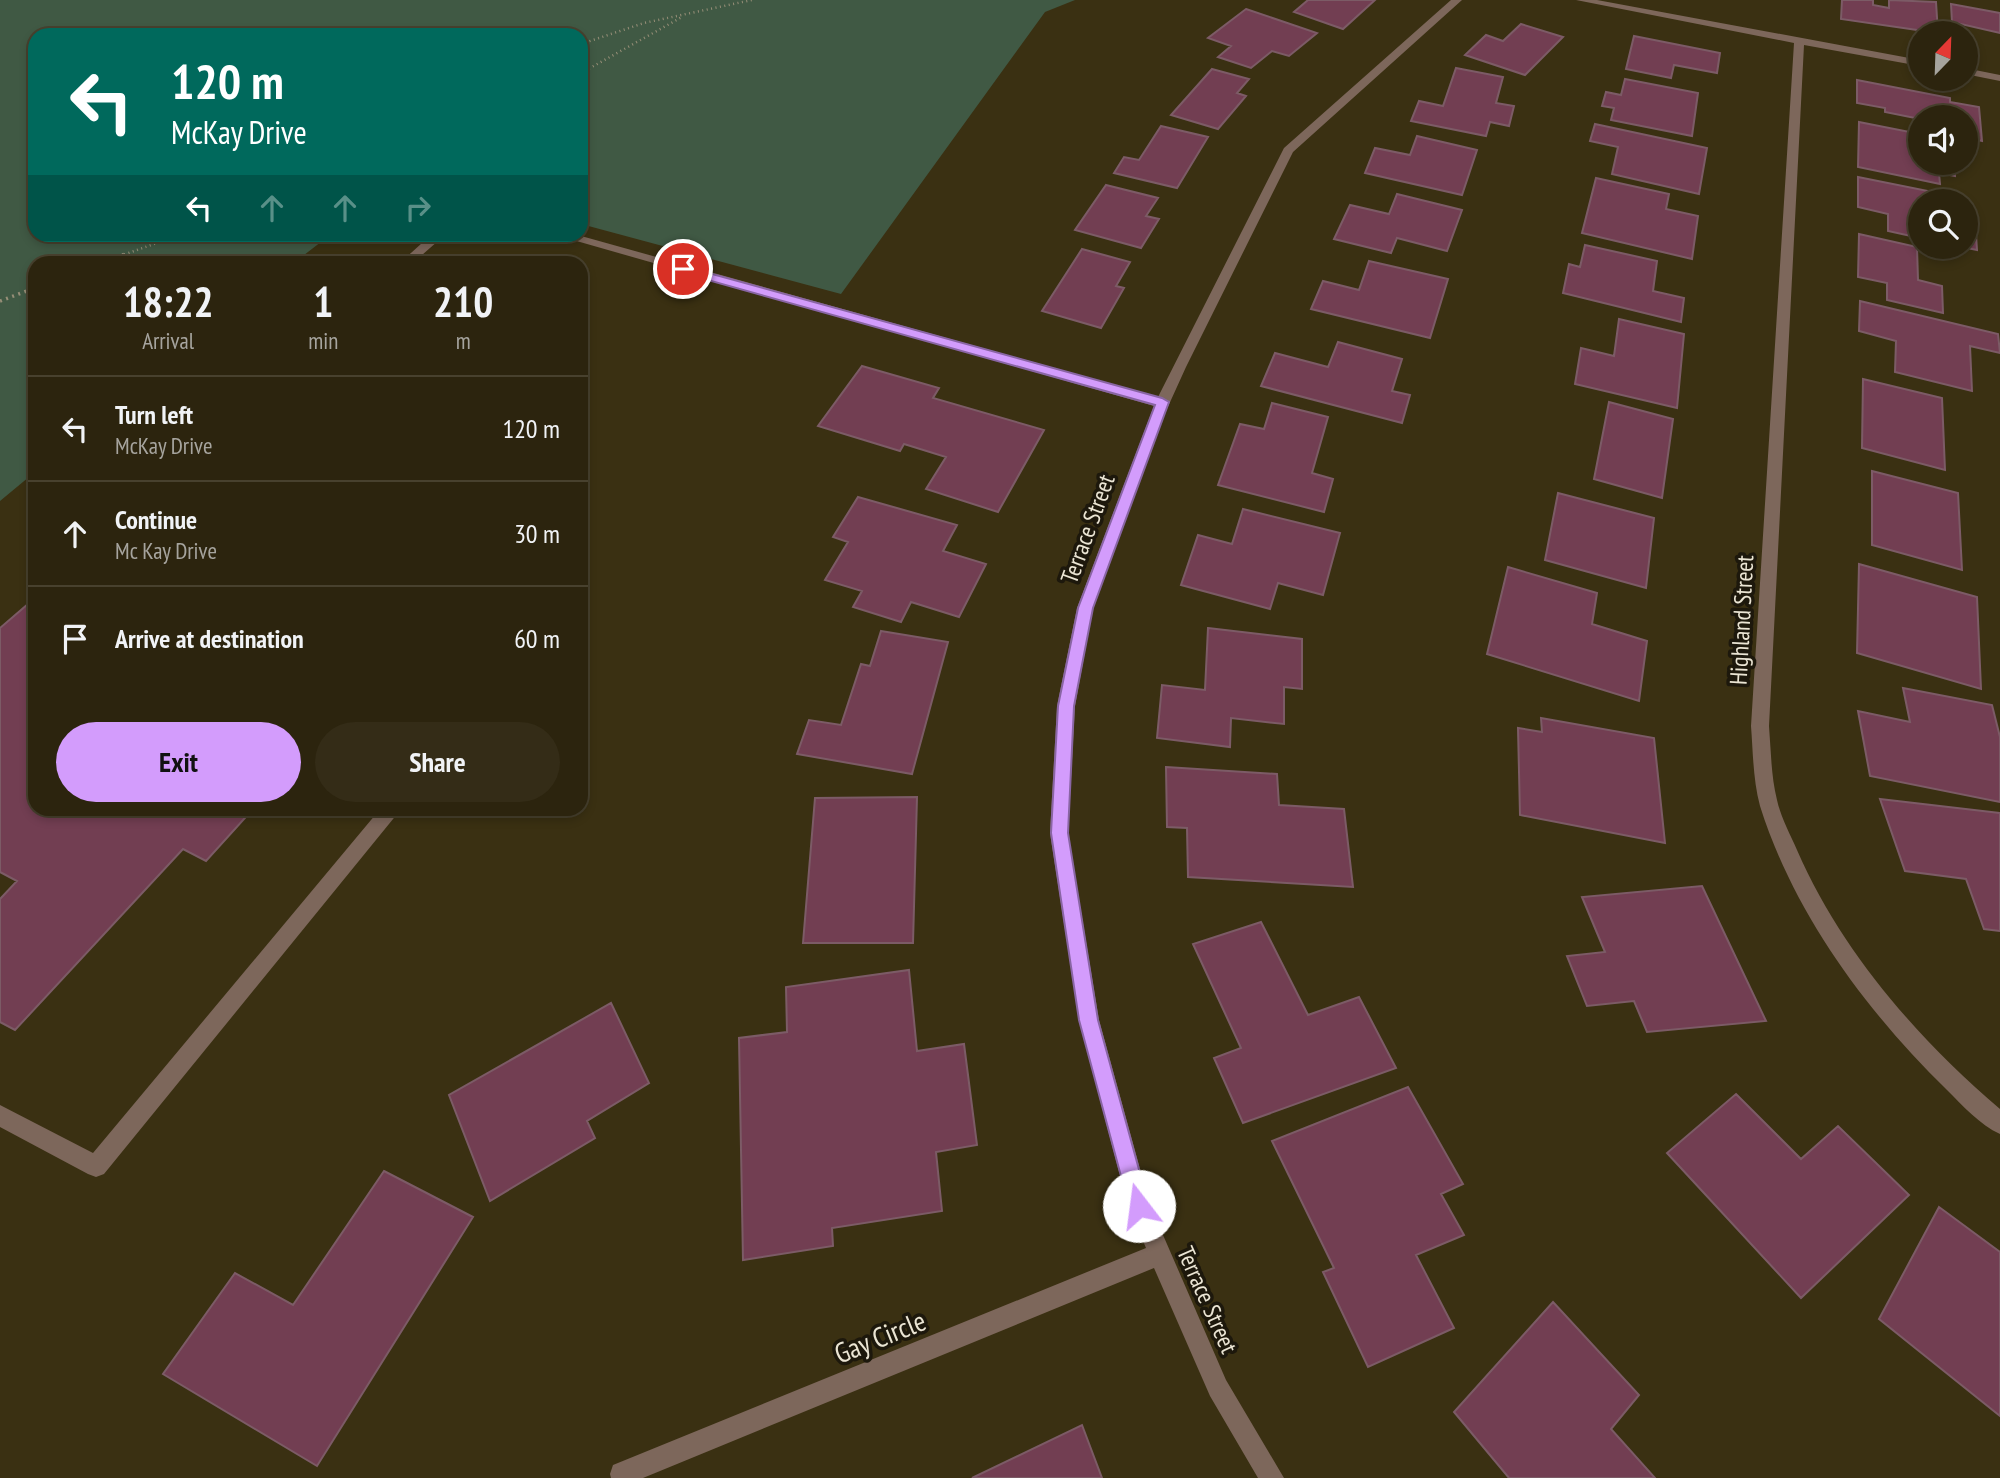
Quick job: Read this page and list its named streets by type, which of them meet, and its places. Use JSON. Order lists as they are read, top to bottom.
{
  "streets": {
    "street": ["Terrace Street", "Highland Street", "Gay Circle"]
  },
  "crossings": [
    ["Terrace Street", "Gay Circle"]
  ],
  "north": "top right",
  "page": {
    "turn": ["120 m", "McKay Drive"],
    "eta": [
      "18:22",
      "Arrival",
      "1",
      "min",
      "210",
      "m"
    ],
    "list": [
      {
        "name": "Turn left",
        "note": "McKay Drive",
        "value": "120 m"
      },
      {
        "name": "Continue",
        "note": "Mc Kay Drive",
        "value": "30 m"
      },
      {
        "name": "Arrive at destination",
        "value": "60 m"
      }
    ],
    "buttons": ["Exit", "Share"]
  }
}
